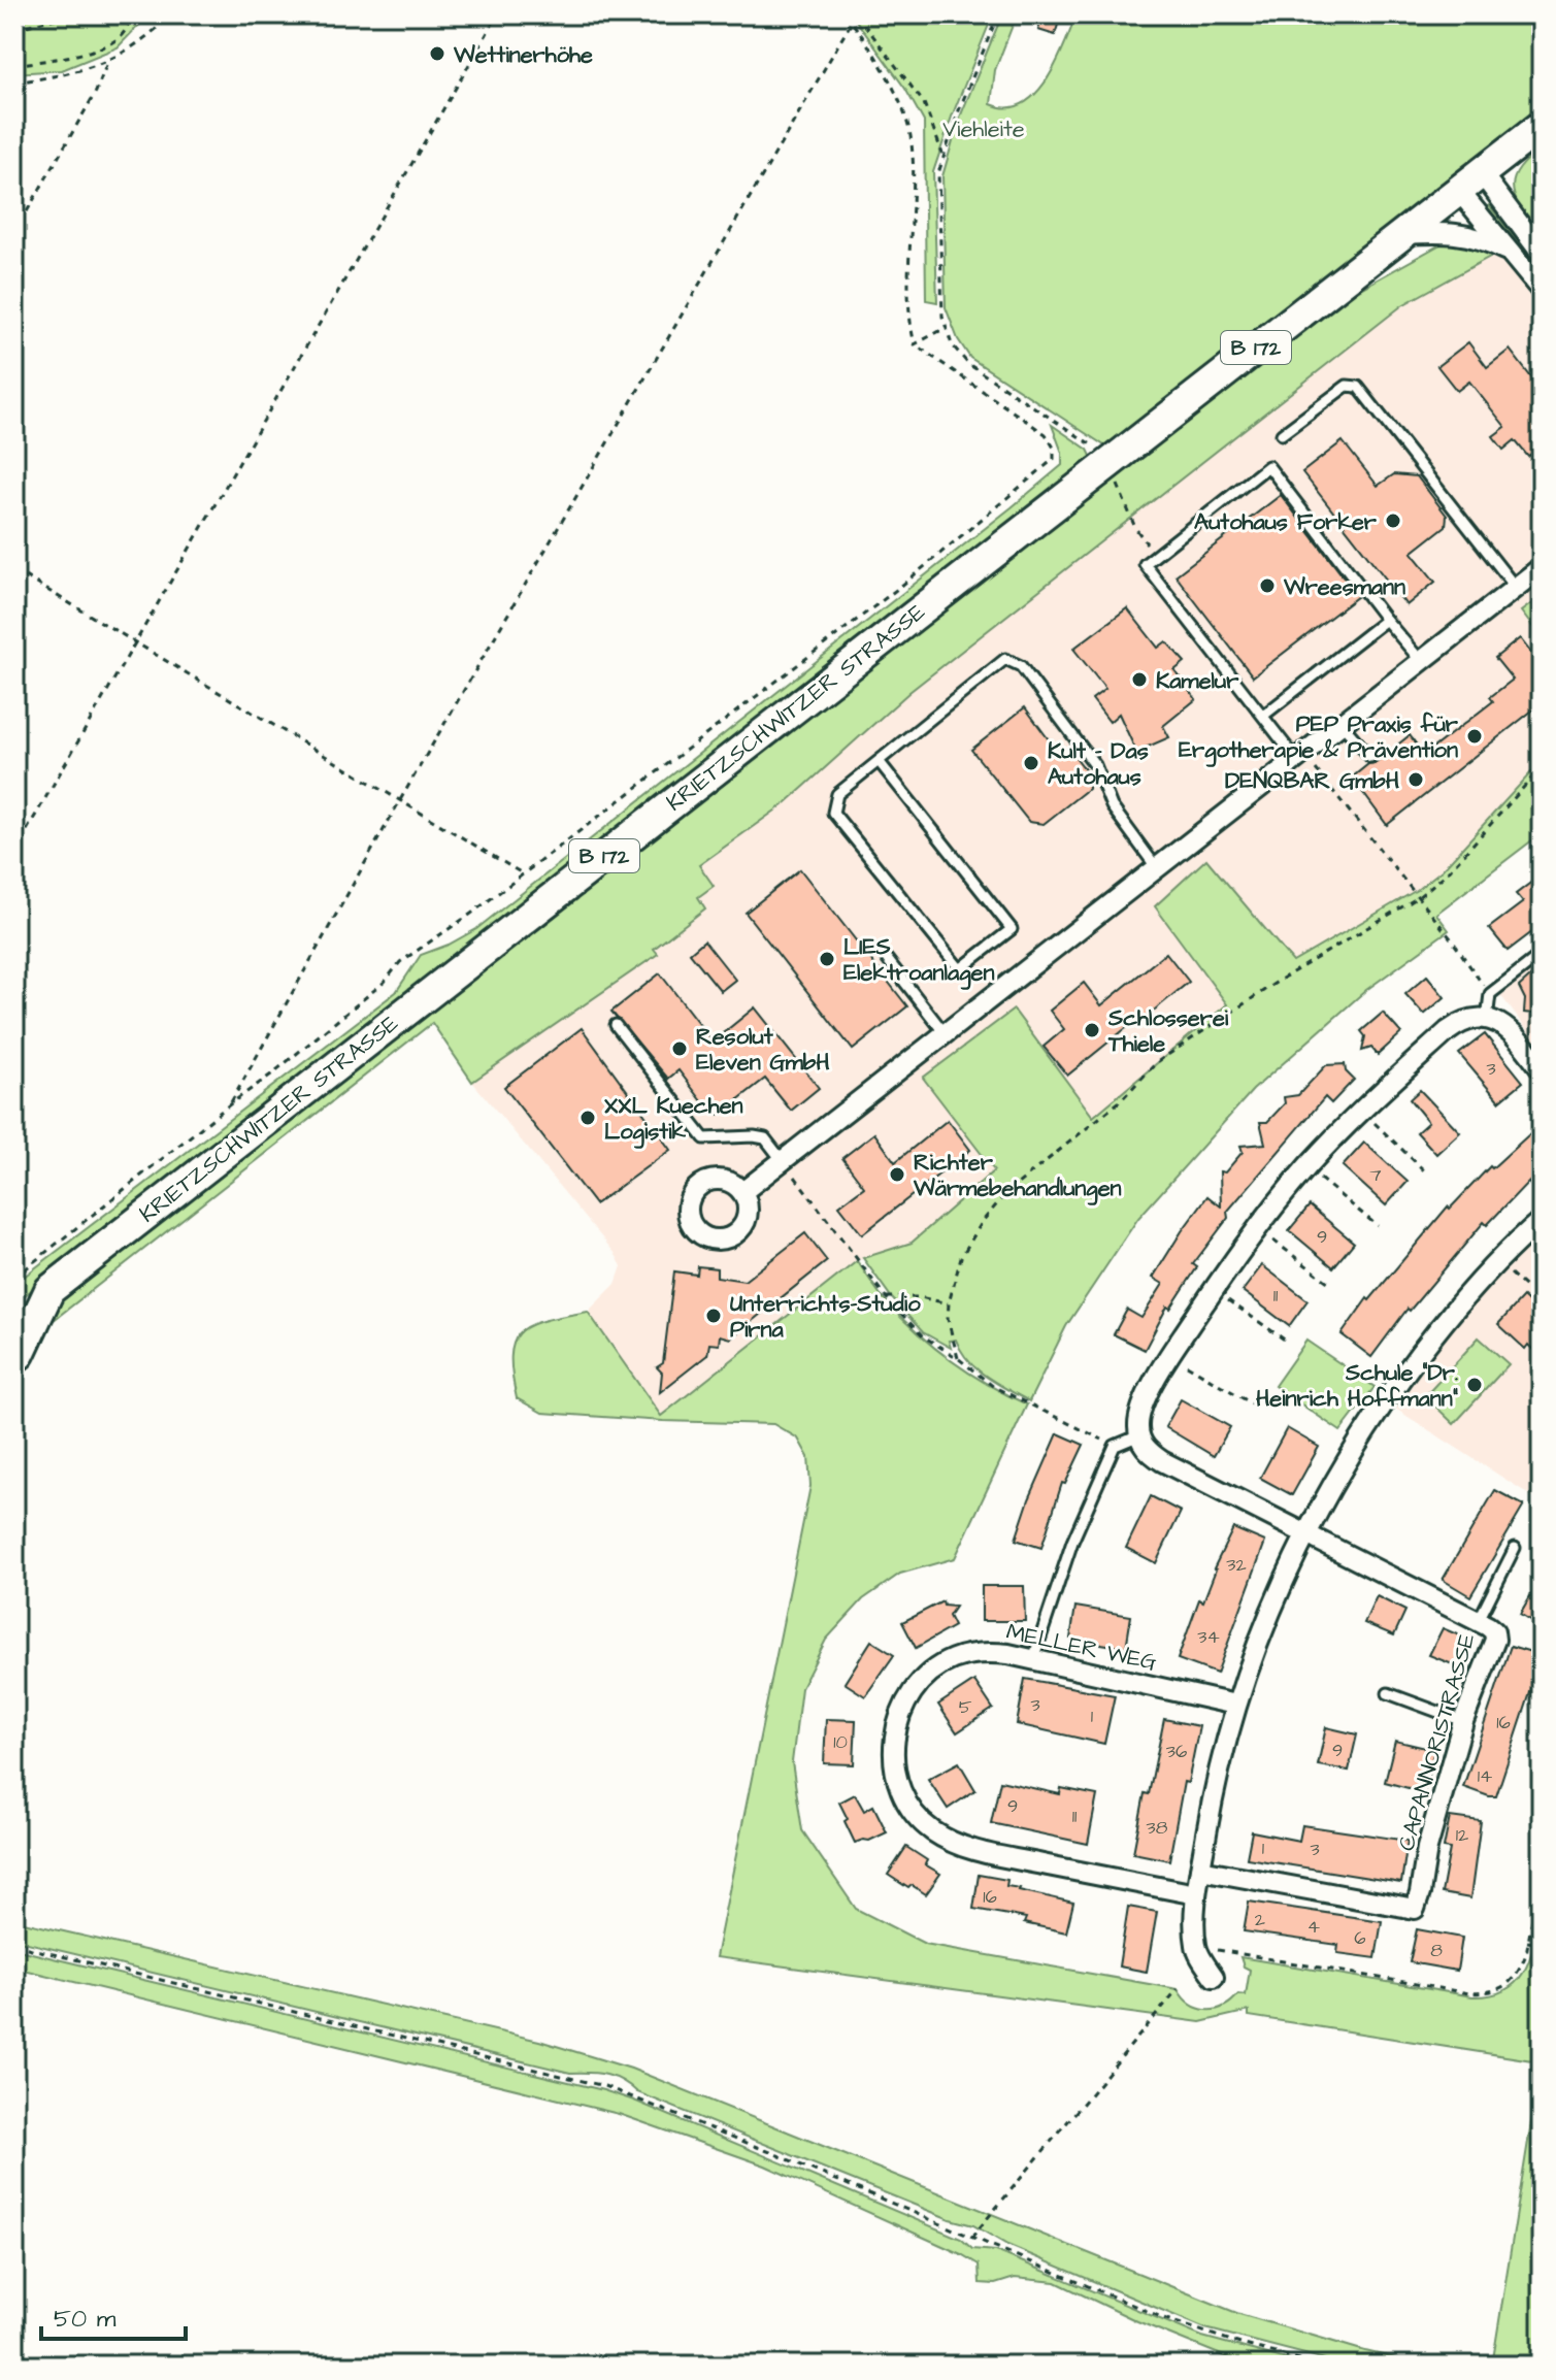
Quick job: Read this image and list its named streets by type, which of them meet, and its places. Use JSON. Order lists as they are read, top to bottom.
{
  "streets": {
    "main road": ["B 172", "KRIETZSCHWITZER STRASSE"],
    "street": ["MELLER WEG", "CAPANNORISTRASSE"]
  },
  "parks": ["Viehleite"],
  "places": [
    "Wettinerhöhe",
    "Autohaus Forker",
    "Wreesmann",
    "Kamelur",
    "PEP Praxis für Ergotherapie & Prävention",
    "Kult - Das Autohaus",
    "DENQBAR GmbH",
    "LIES Elektroanlagen",
    "Schlosserei Thiele",
    "Resolut Eleven GmbH",
    "XXL Kuechen Logistik",
    "Richter Wärmebehandlungen",
    "Unterrichts-Studio Pirna",
    "Schule \"Dr. Heinrich Hoffmann\""
  ],
  "house_numbers": [
    "3",
    "7",
    "9",
    "11",
    "32",
    "34",
    "3",
    "5",
    "1",
    "16",
    "10",
    "9",
    "36",
    "14",
    "9",
    "11",
    "38",
    "12",
    "1",
    "3",
    "16",
    "2",
    "4",
    "6",
    "8"
  ],
  "scale_bar": "50 m"
}
